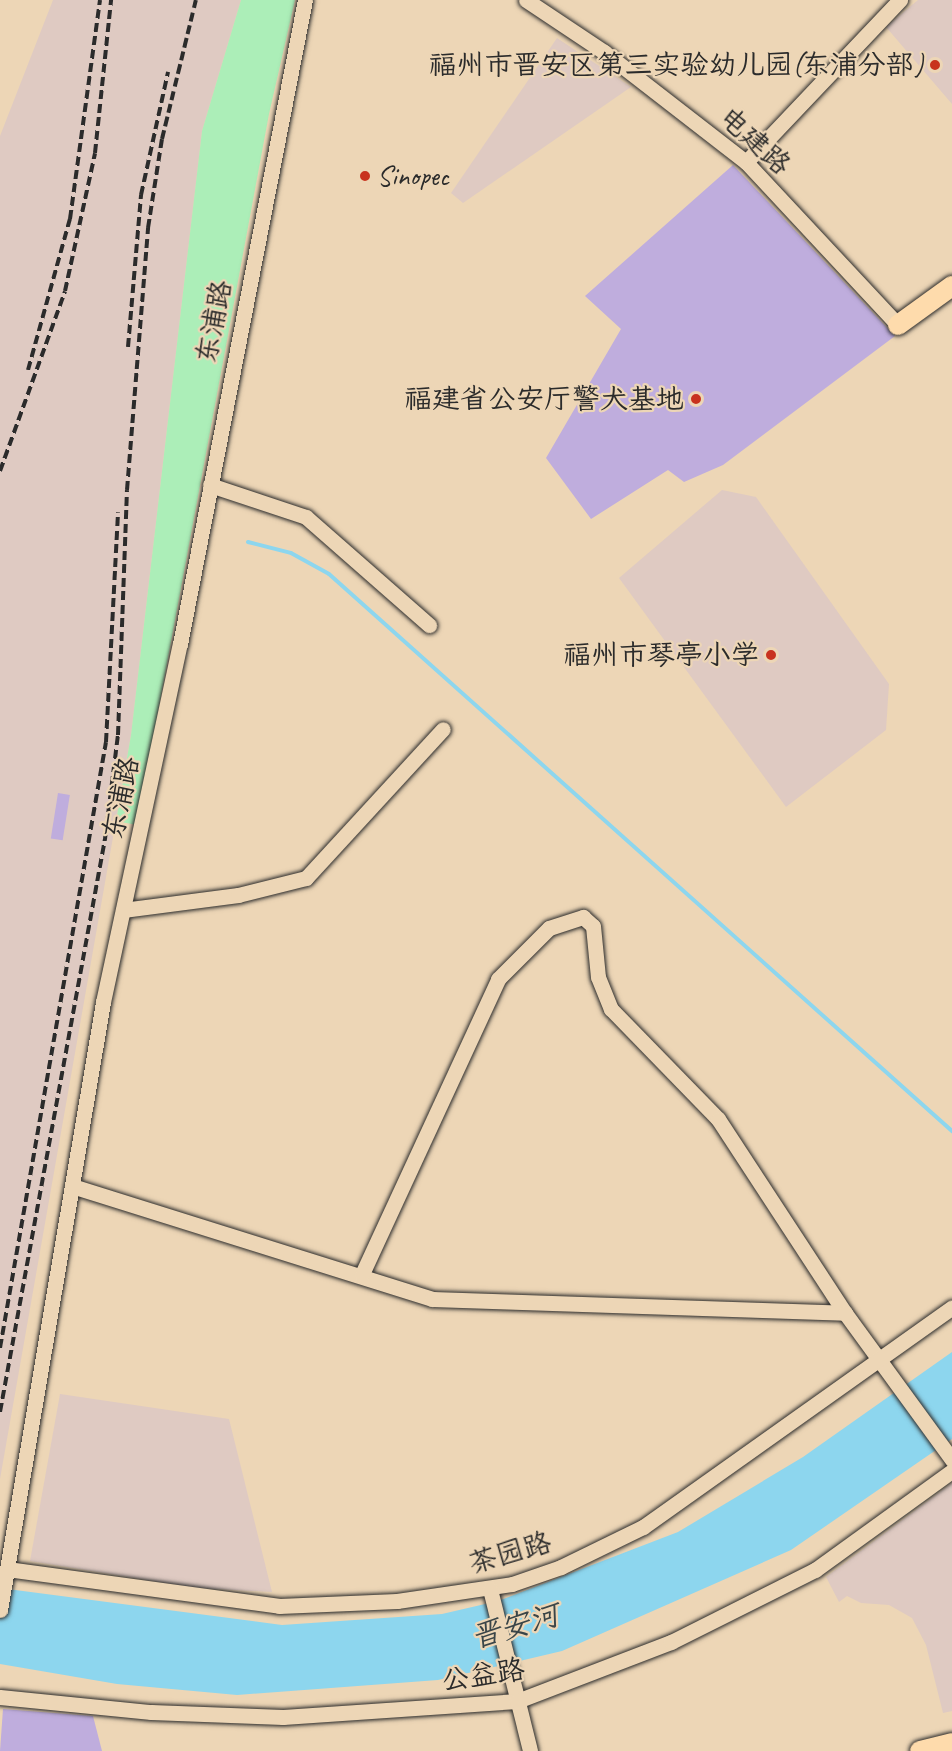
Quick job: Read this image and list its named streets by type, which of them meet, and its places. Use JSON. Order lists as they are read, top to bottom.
{
  "streets": {
    "street": [
      "电建路",
      "东浦路",
      "茶园路",
      "公益路"
    ]
  },
  "crossings": [
    ["东浦路", "茶园路"]
  ],
  "water": ["晋安河"],
  "places": [
    "福州市晋安区第三实验幼儿园(东浦分部)",
    "Sinopec",
    "福建省公安厅警犬基地",
    "福州市琴亭小学"
  ]
}
